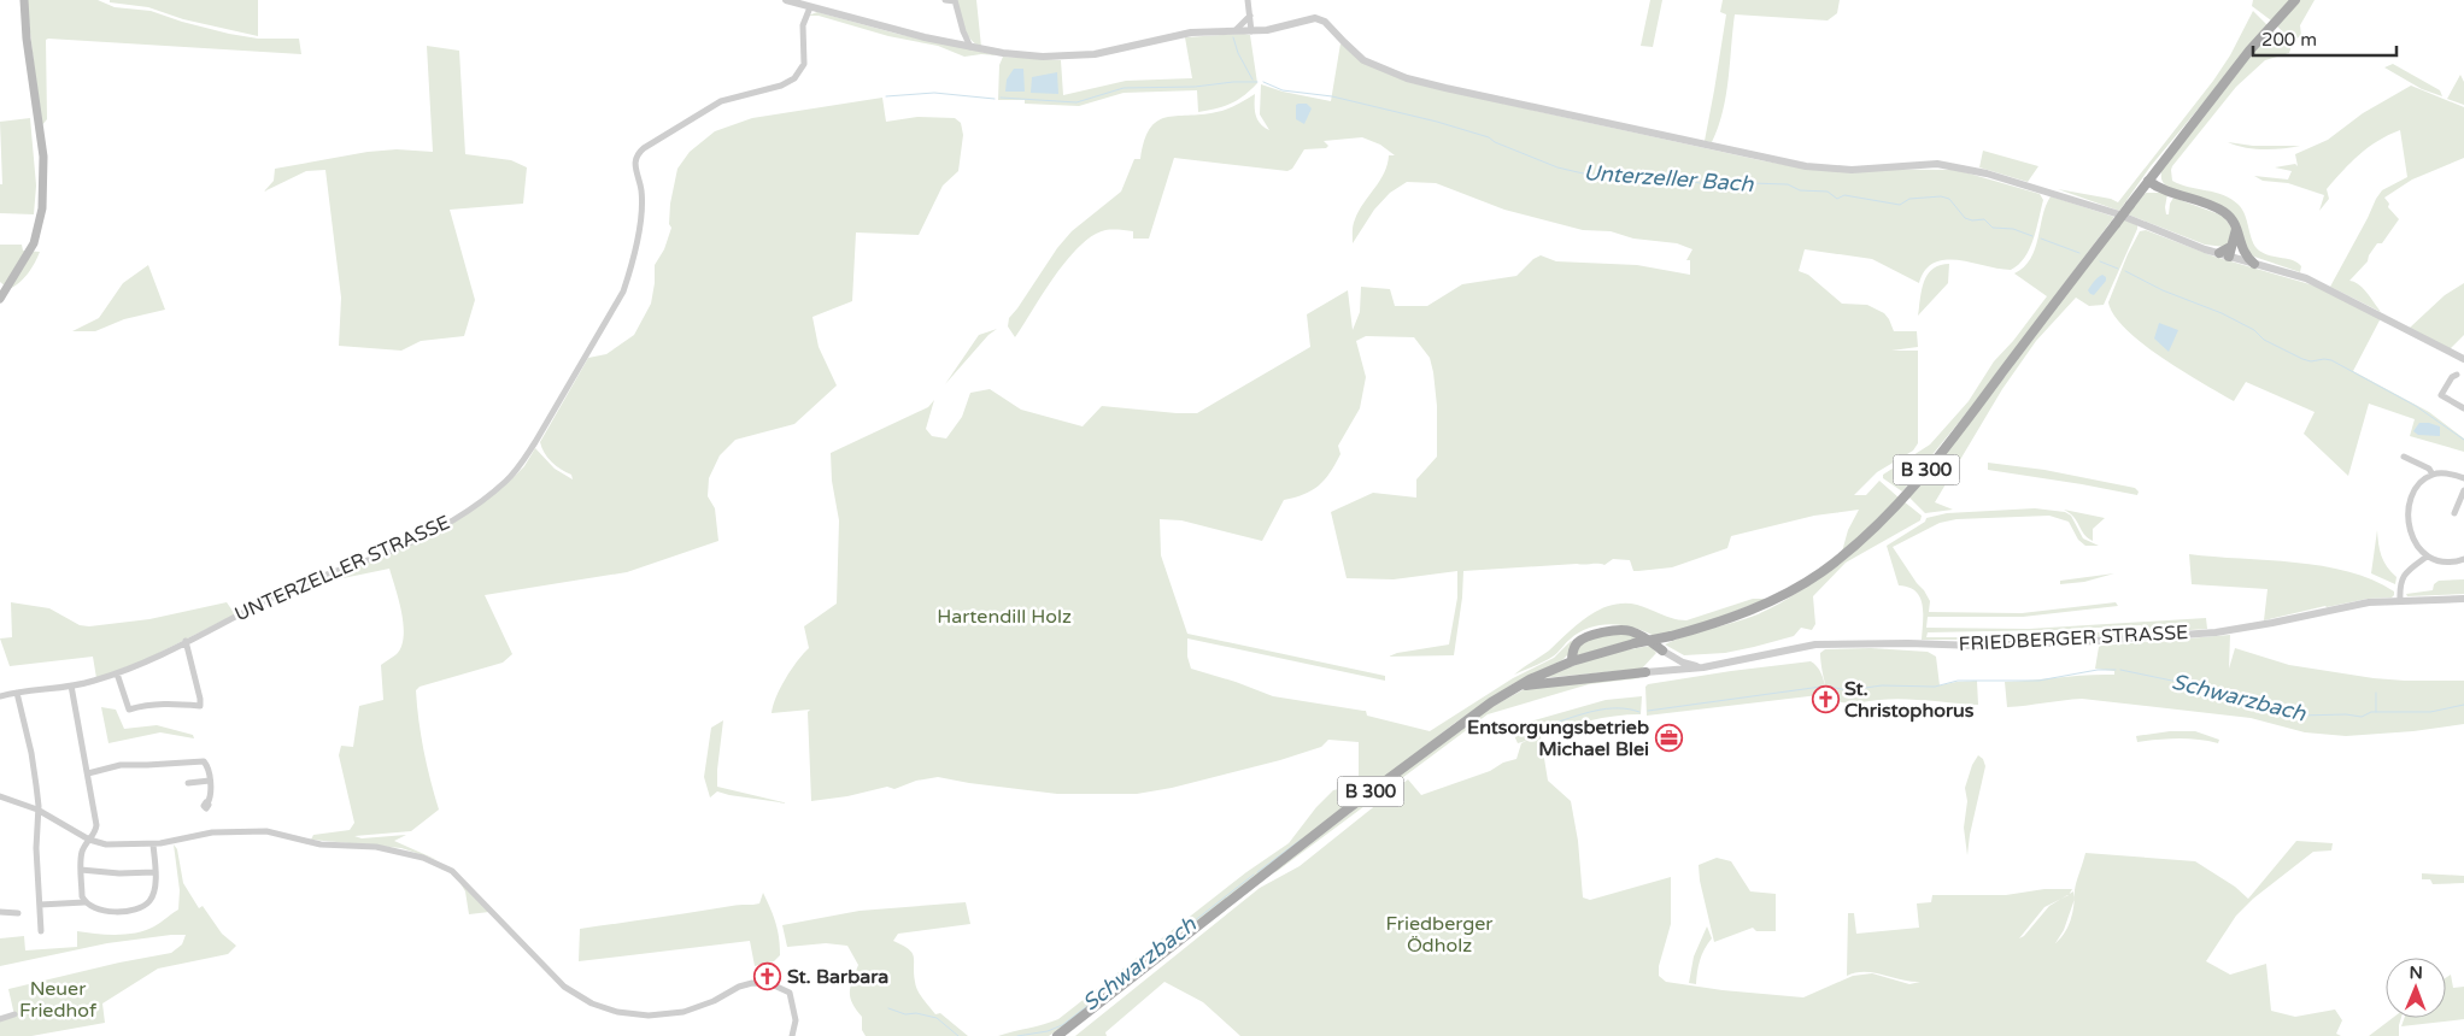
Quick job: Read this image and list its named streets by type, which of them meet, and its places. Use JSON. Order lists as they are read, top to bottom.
{
  "streets": {
    "main road": ["B 300"],
    "street": ["UNTERZELLER STRASSE", "FRIEDBERGER STRASSE"]
  },
  "water": ["Unterzeller Bach", "Schwarzbach"],
  "parks": ["Hartendill Holz", "Friedberger Ödholz", "Neuer Friedhof"],
  "places": {
    "church": ["St. Christophorus", "St. Barbara"],
    "office": ["Entsorgungsbetrieb Michael Blei"]
  },
  "scale_bar": "200 m",
  "north": "top"
}
